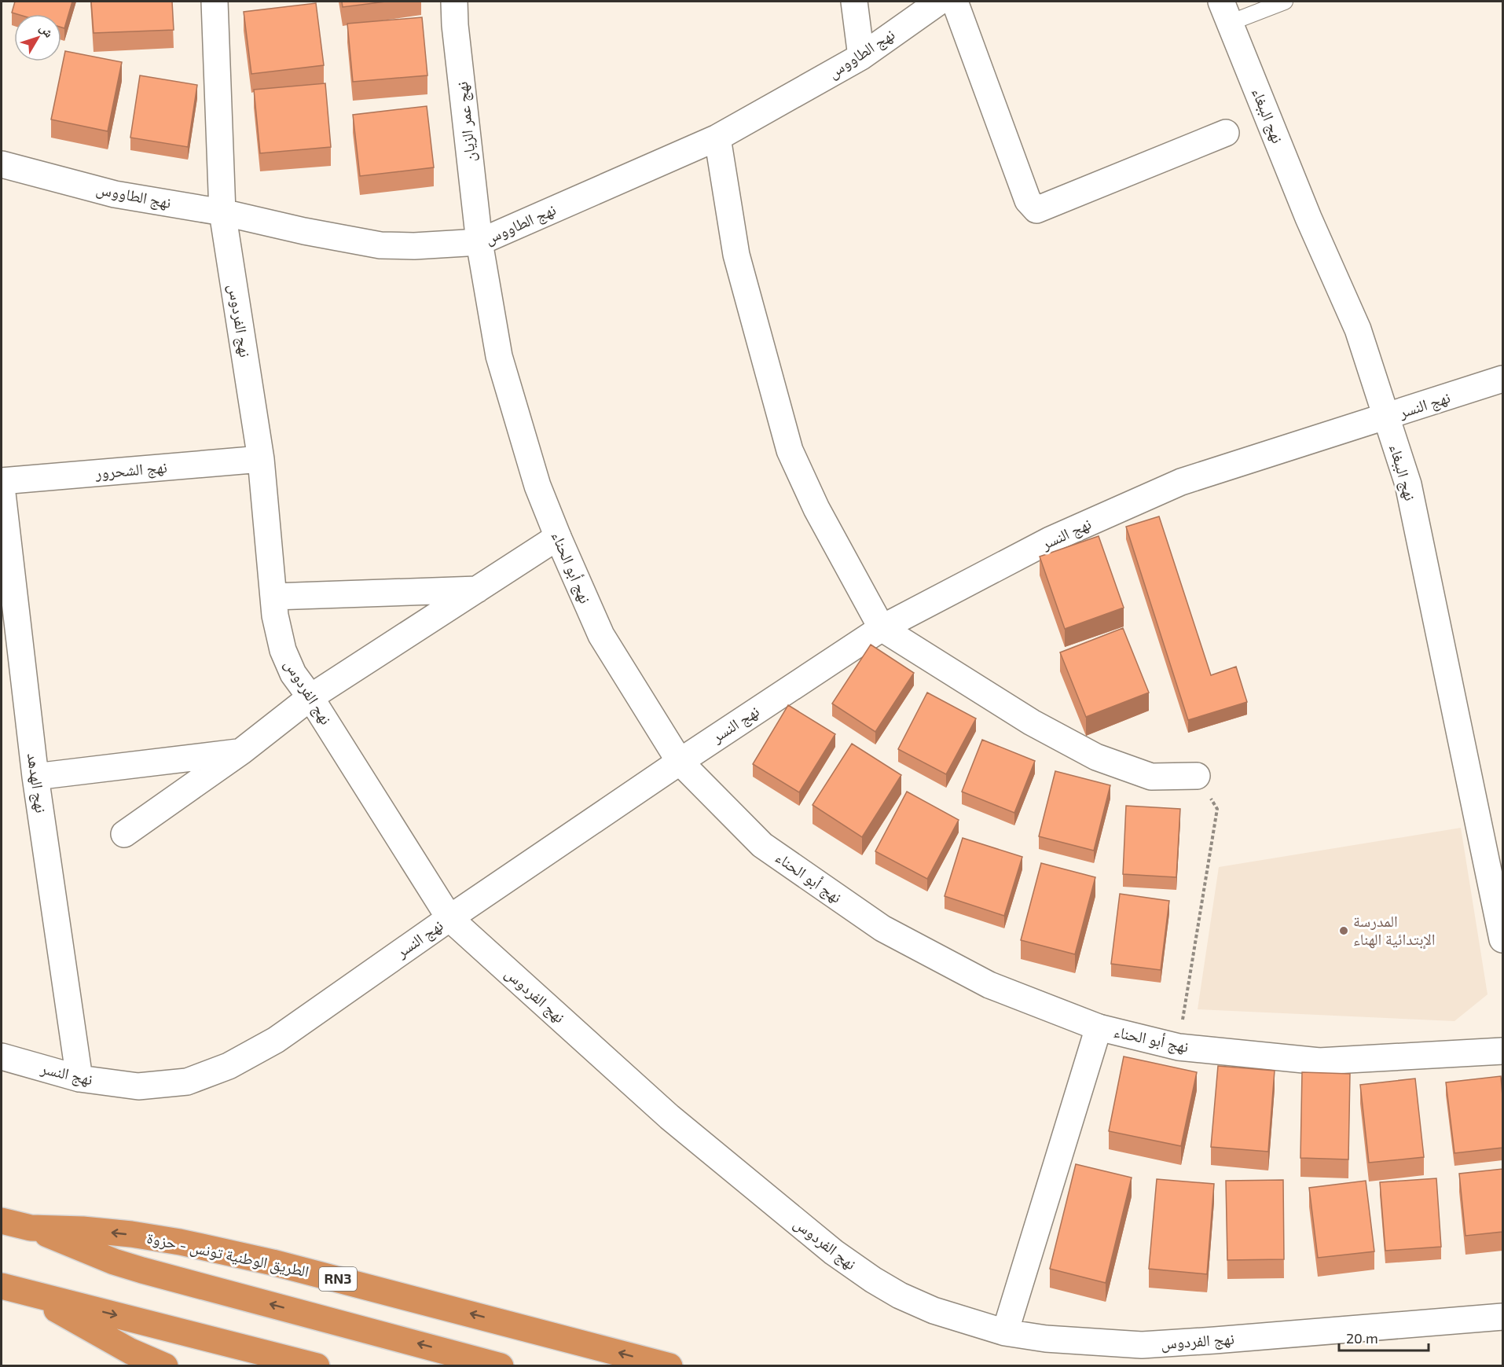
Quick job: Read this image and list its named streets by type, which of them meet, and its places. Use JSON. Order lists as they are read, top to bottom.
{
  "streets": {
    "highway": ["الطريق الوطنية تونس - حزوة", "RN3"],
    "street": [
      "نهج الطاووس",
      "نهج الببغاء",
      "نهج عمر الزيان",
      "نهج الفردوس",
      "نهج النسر",
      "نهج الشحرور",
      "نهج أبو الحناء",
      "نهج الهدهد"
    ]
  },
  "crossings": [
    ["نهج الطاووس", "نهج عمر الزيان"],
    ["نهج الطاووس", "نهج الفردوس"],
    ["نهج الطاووس", "نهج أبو الحناء"],
    ["نهج الببغاء", "نهج النسر"],
    ["نهج عمر الزيان", "نهج أبو الحناء"],
    ["نهج الفردوس", "نهج النسر"],
    ["نهج الفردوس", "نهج الشحرور"],
    ["نهج النسر", "نهج أبو الحناء"],
    ["نهج النسر", "نهج الهدهد"]
  ],
  "places": ["المدرسة الإبتدائية الهناء"],
  "scale_bar": "20 m",
  "north": "top right"
}
